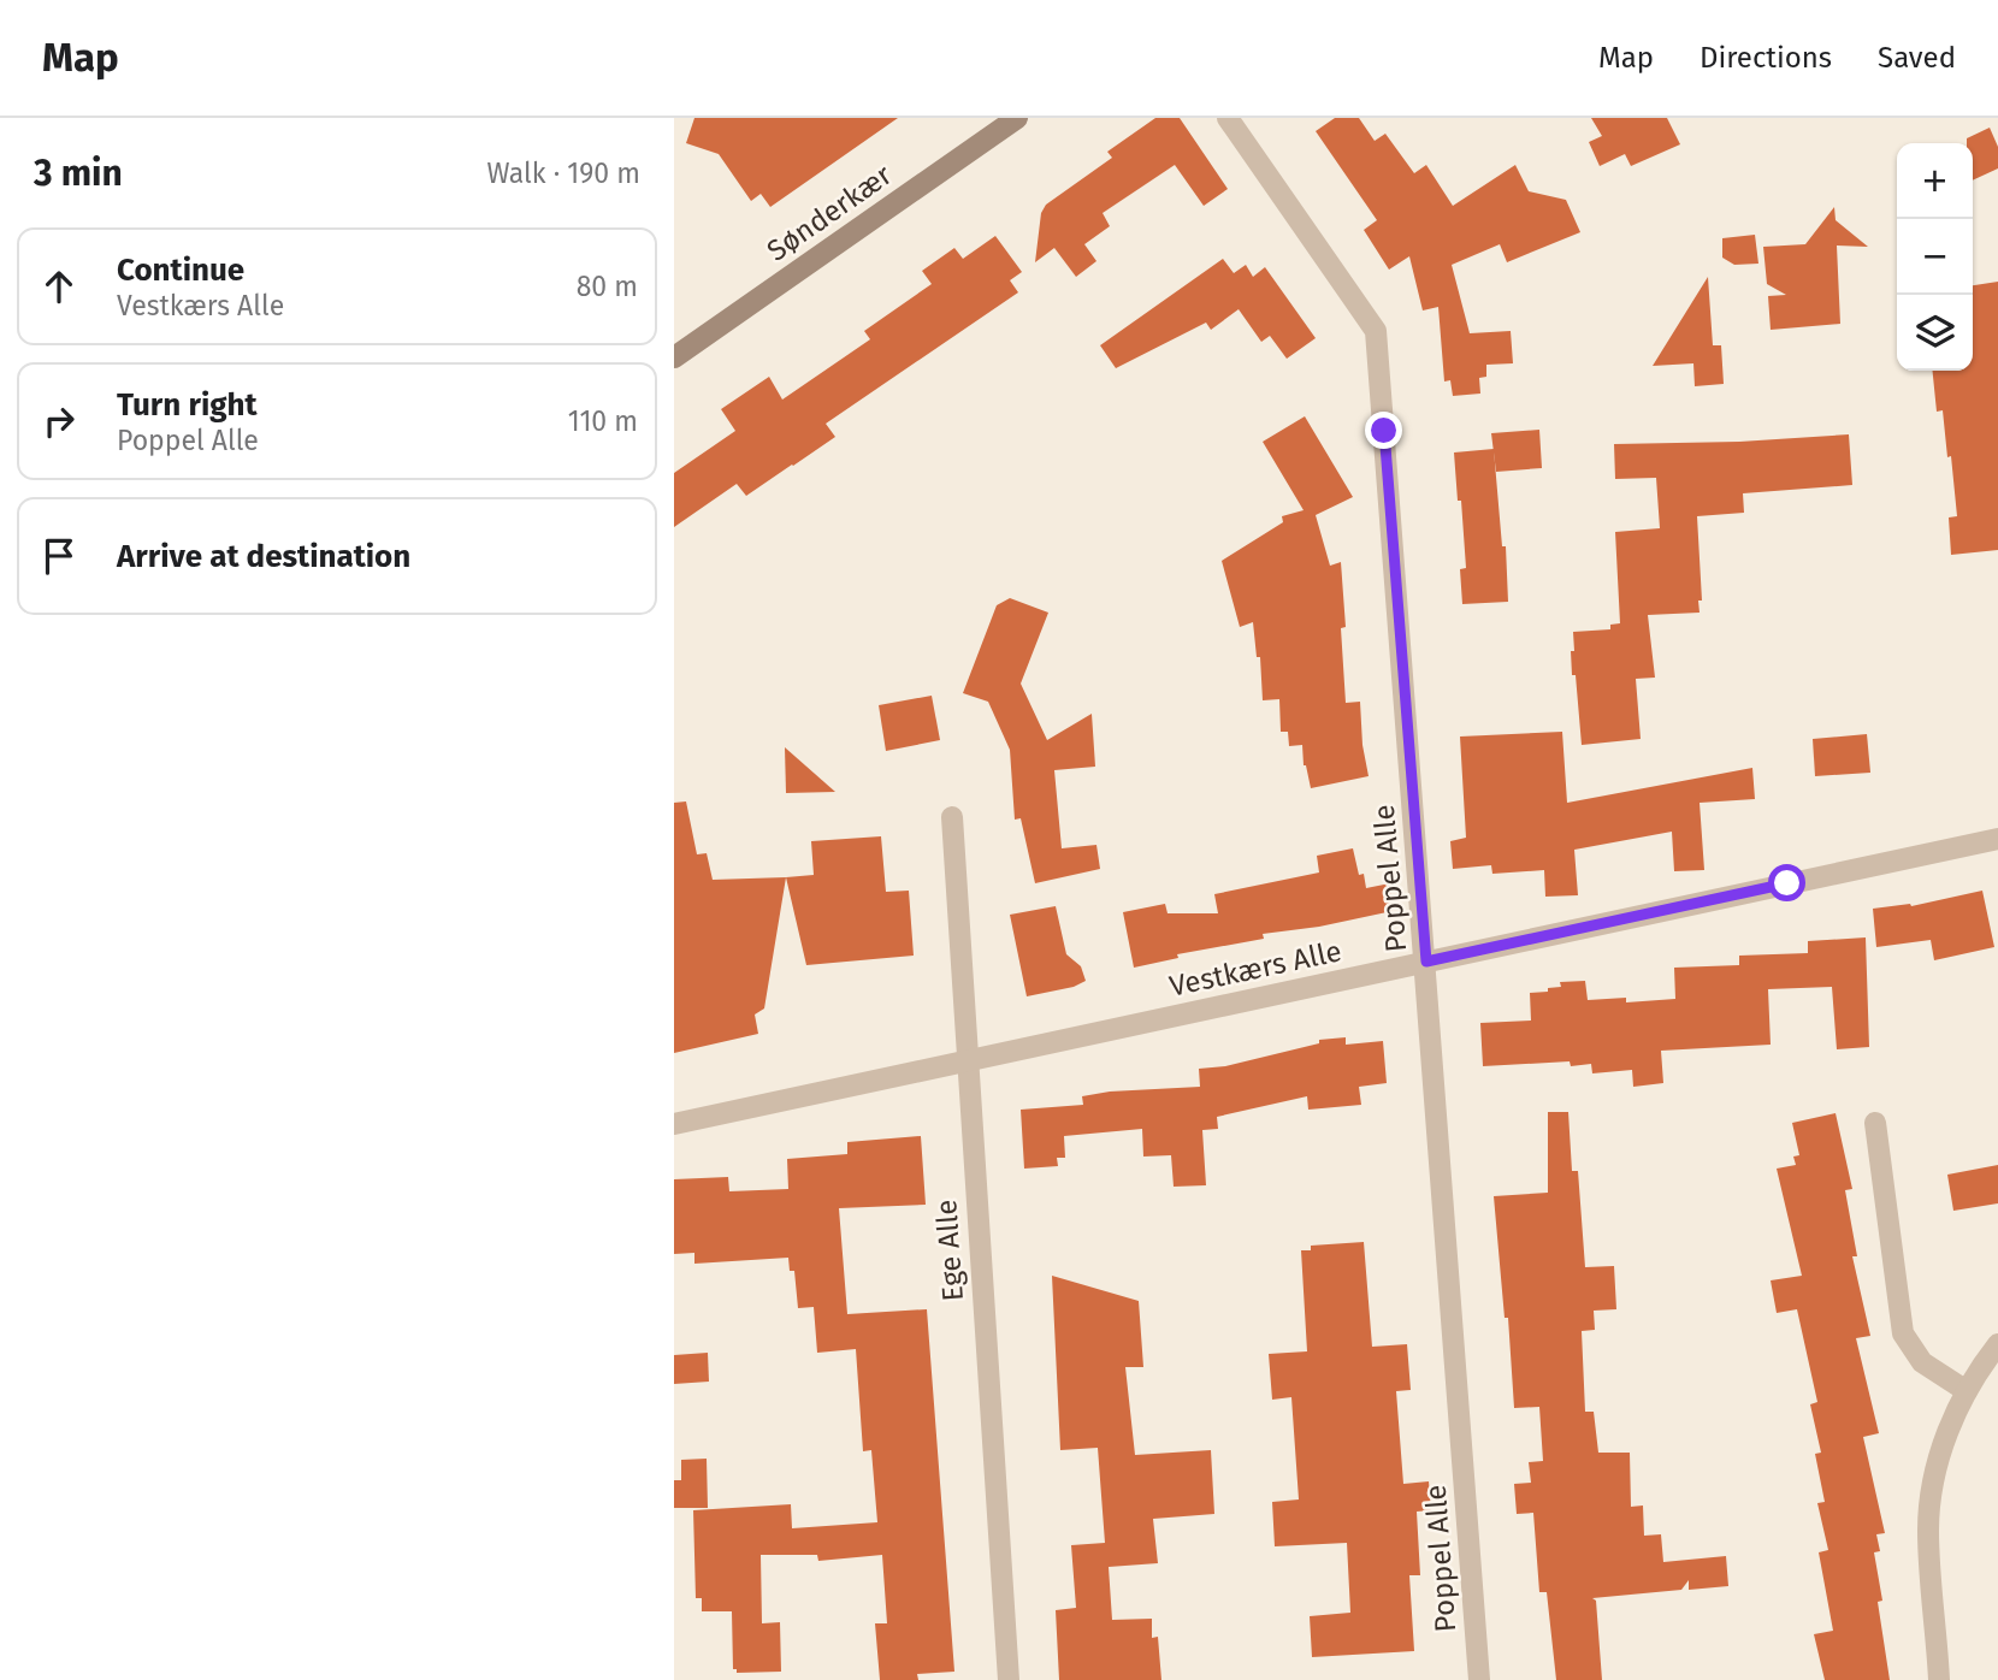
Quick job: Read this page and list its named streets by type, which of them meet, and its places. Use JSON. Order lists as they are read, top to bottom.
{
  "streets": {
    "street": [
      "Sønderkær",
      "Poppel Alle",
      "Vestkærs Alle",
      "Ege Alle"
    ]
  },
  "crossings": [
    ["Poppel Alle", "Vestkærs Alle"],
    ["Vestkærs Alle", "Ege Alle"]
  ],
  "page": {
    "header": "Map",
    "nav": ["Map", "Directions", "Saved"],
    "heading": ["3 min", "Walk · 190 m"],
    "map_buttons": ["+", "−"],
    "list": [
      ["Continue", "Vestkærs Alle", "80 m"],
      ["Turn right", "Poppel Alle", "110 m"],
      "Arrive at destination"
    ]
  }
}
